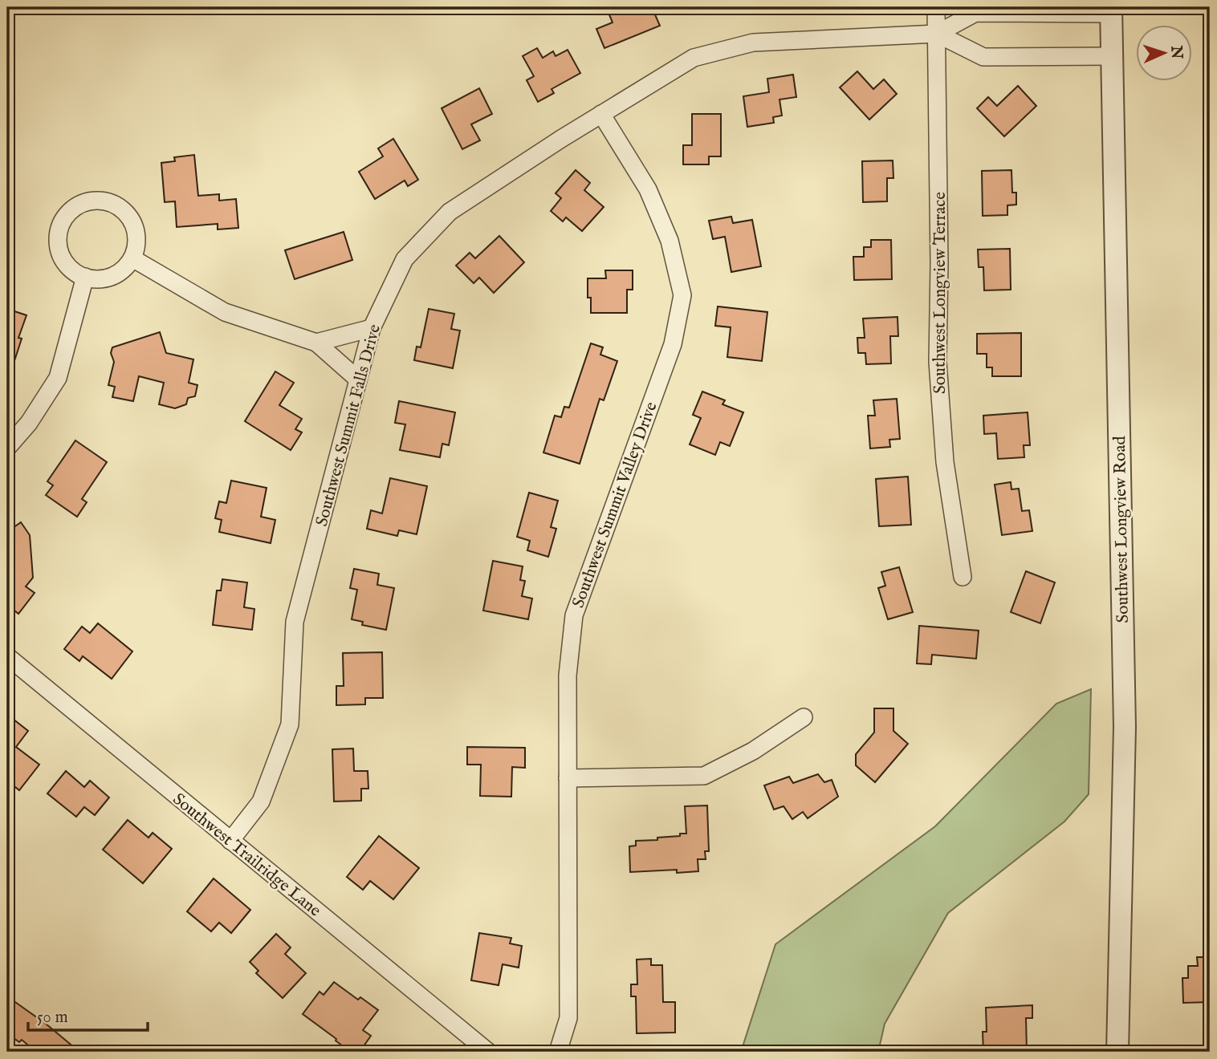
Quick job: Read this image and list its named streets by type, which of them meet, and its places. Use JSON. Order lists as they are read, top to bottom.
{
  "streets": {
    "street": [
      "Southwest Longview Terrace",
      "Southwest Summit Falls Drive",
      "Southwest Summit Valley Drive",
      "Southwest Longview Road",
      "Southwest Trailridge Lane"
    ]
  },
  "crossings": [
    ["Southwest Longview Terrace", "Southwest Summit Falls Drive"],
    ["Southwest Summit Falls Drive", "Southwest Summit Valley Drive"],
    ["Southwest Summit Falls Drive", "Southwest Longview Road"],
    ["Southwest Summit Falls Drive", "Southwest Trailridge Lane"]
  ],
  "scale_bar": "50 m",
  "north": "right"
}
